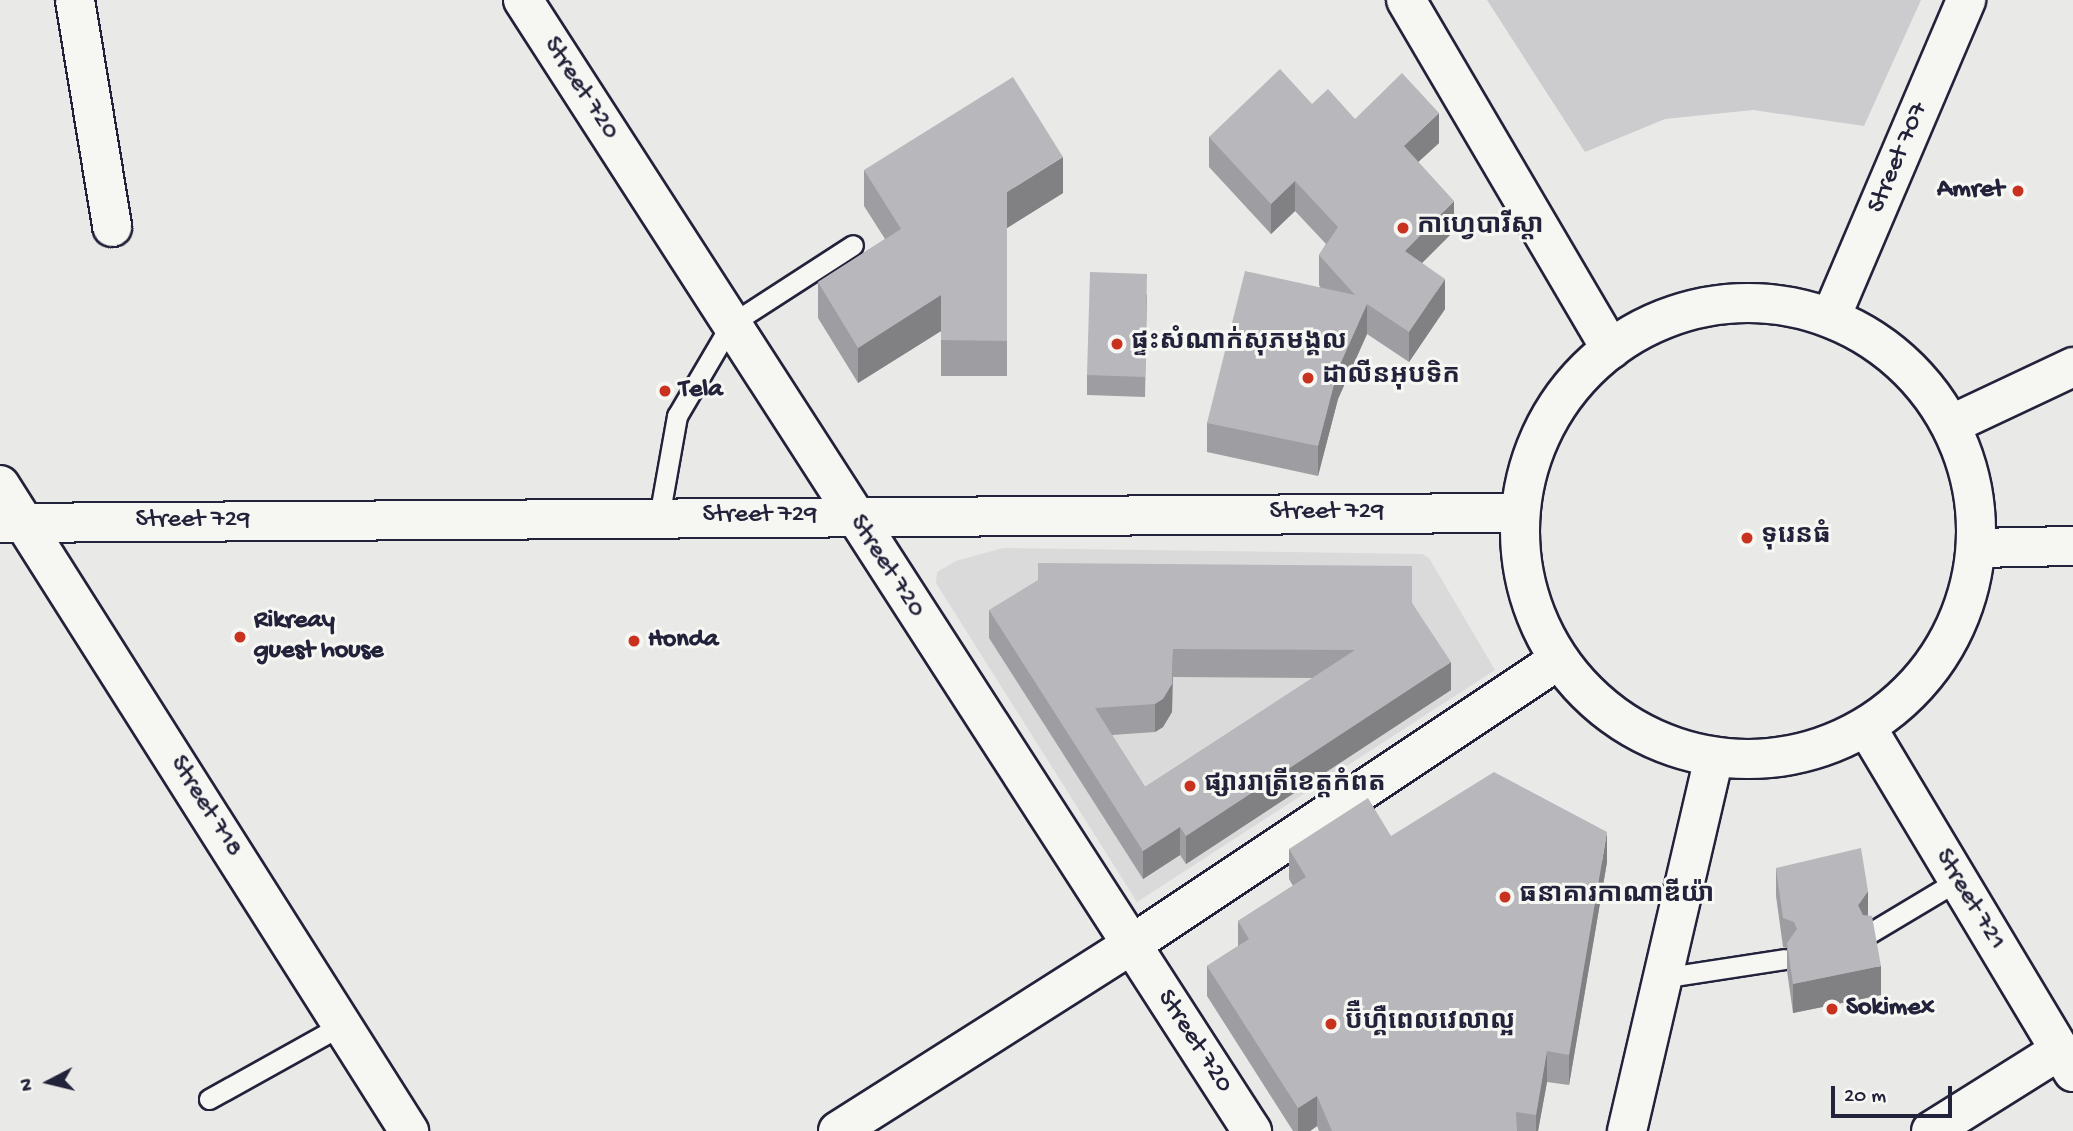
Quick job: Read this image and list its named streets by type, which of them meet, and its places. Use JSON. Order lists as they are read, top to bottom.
{
  "streets": {
    "street": [
      "Street 720",
      "Street 707",
      "Street 729",
      "Street 718",
      "Street 721"
    ]
  },
  "crossings": [
    ["Street 720", "Street 729"],
    ["Street 729", "Street 718"]
  ],
  "places": [
    "Amret",
    "កាហ្វេបារីស្តា",
    "ផ្ទះសំណាក់សុភមង្គល",
    "ដាលីនអុបទិក",
    "Tela",
    "ទុរេនធំ",
    "Rikreay guest house",
    "Honda",
    "ផ្សាររាត្រីខេត្តកំពត",
    "ធនាគារកាណាឌីយ៉ា",
    "Sokimex",
    "ប៊ឺហ្គឺពេលវេលាល្អ"
  ],
  "scale_bar": "20 m",
  "north": "left"
}
